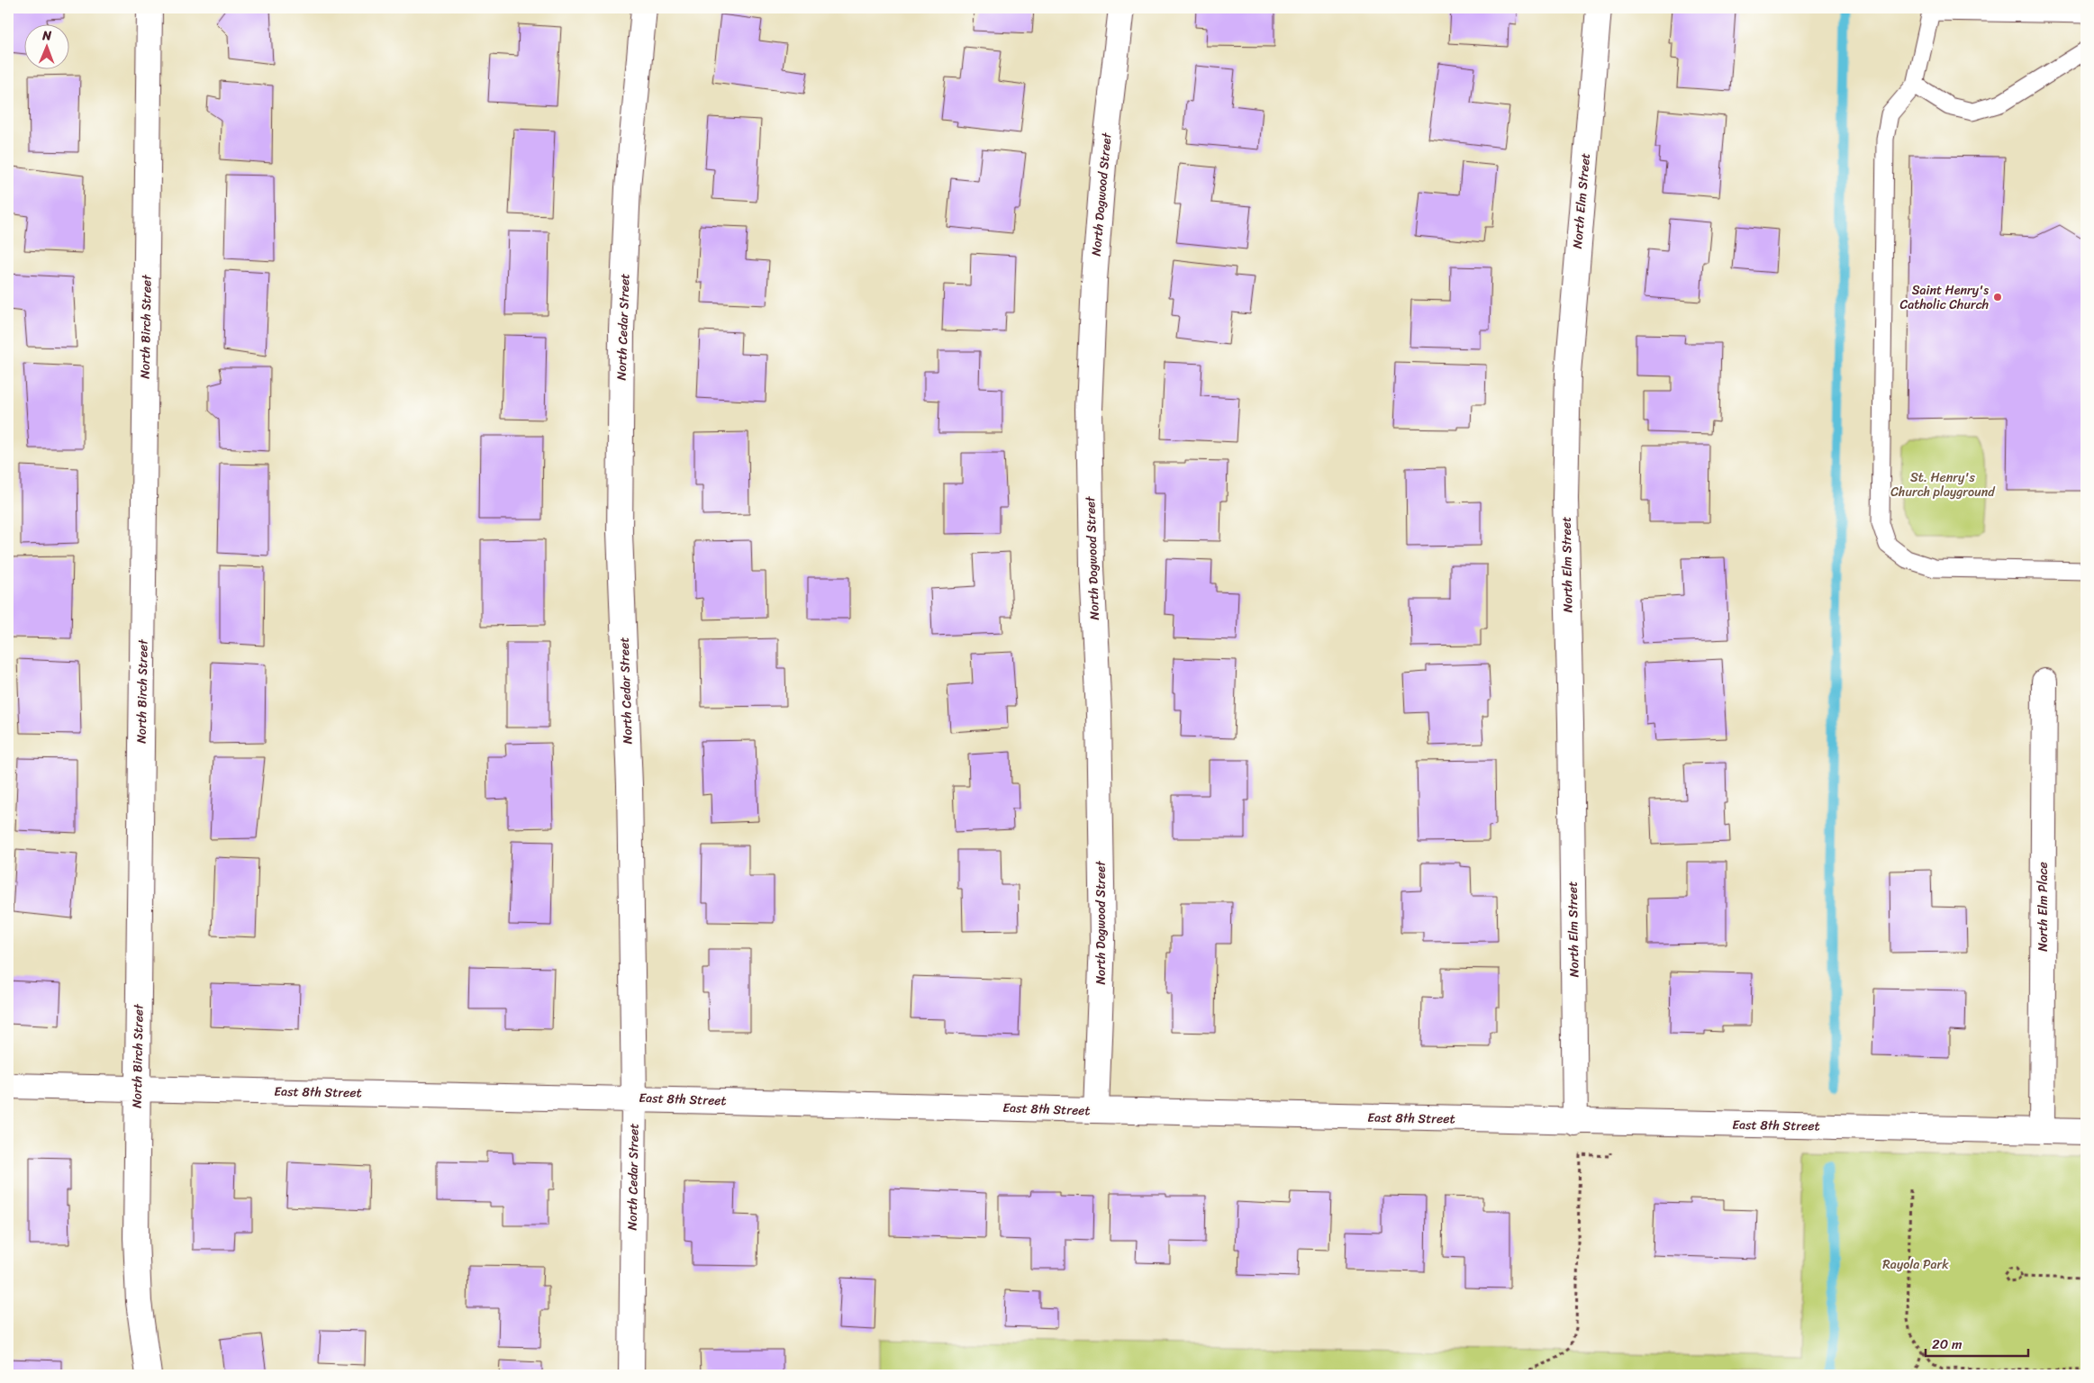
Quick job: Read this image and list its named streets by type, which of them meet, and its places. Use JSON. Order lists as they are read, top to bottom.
{
  "streets": {
    "street": [
      "North Dogwood Street",
      "North Elm Street",
      "North Birch Street",
      "North Cedar Street",
      "North Elm Place",
      "East 8th Street"
    ]
  },
  "crossings": [
    ["North Dogwood Street", "East 8th Street"],
    ["North Elm Street", "East 8th Street"],
    ["North Birch Street", "East 8th Street"],
    ["North Cedar Street", "East 8th Street"],
    ["North Elm Place", "East 8th Street"]
  ],
  "parks": ["St. Henry's Church playground", "Rayola Park"],
  "places": ["Saint Henry's Catholic Church"],
  "scale_bar": "20 m",
  "north": "top"
}
